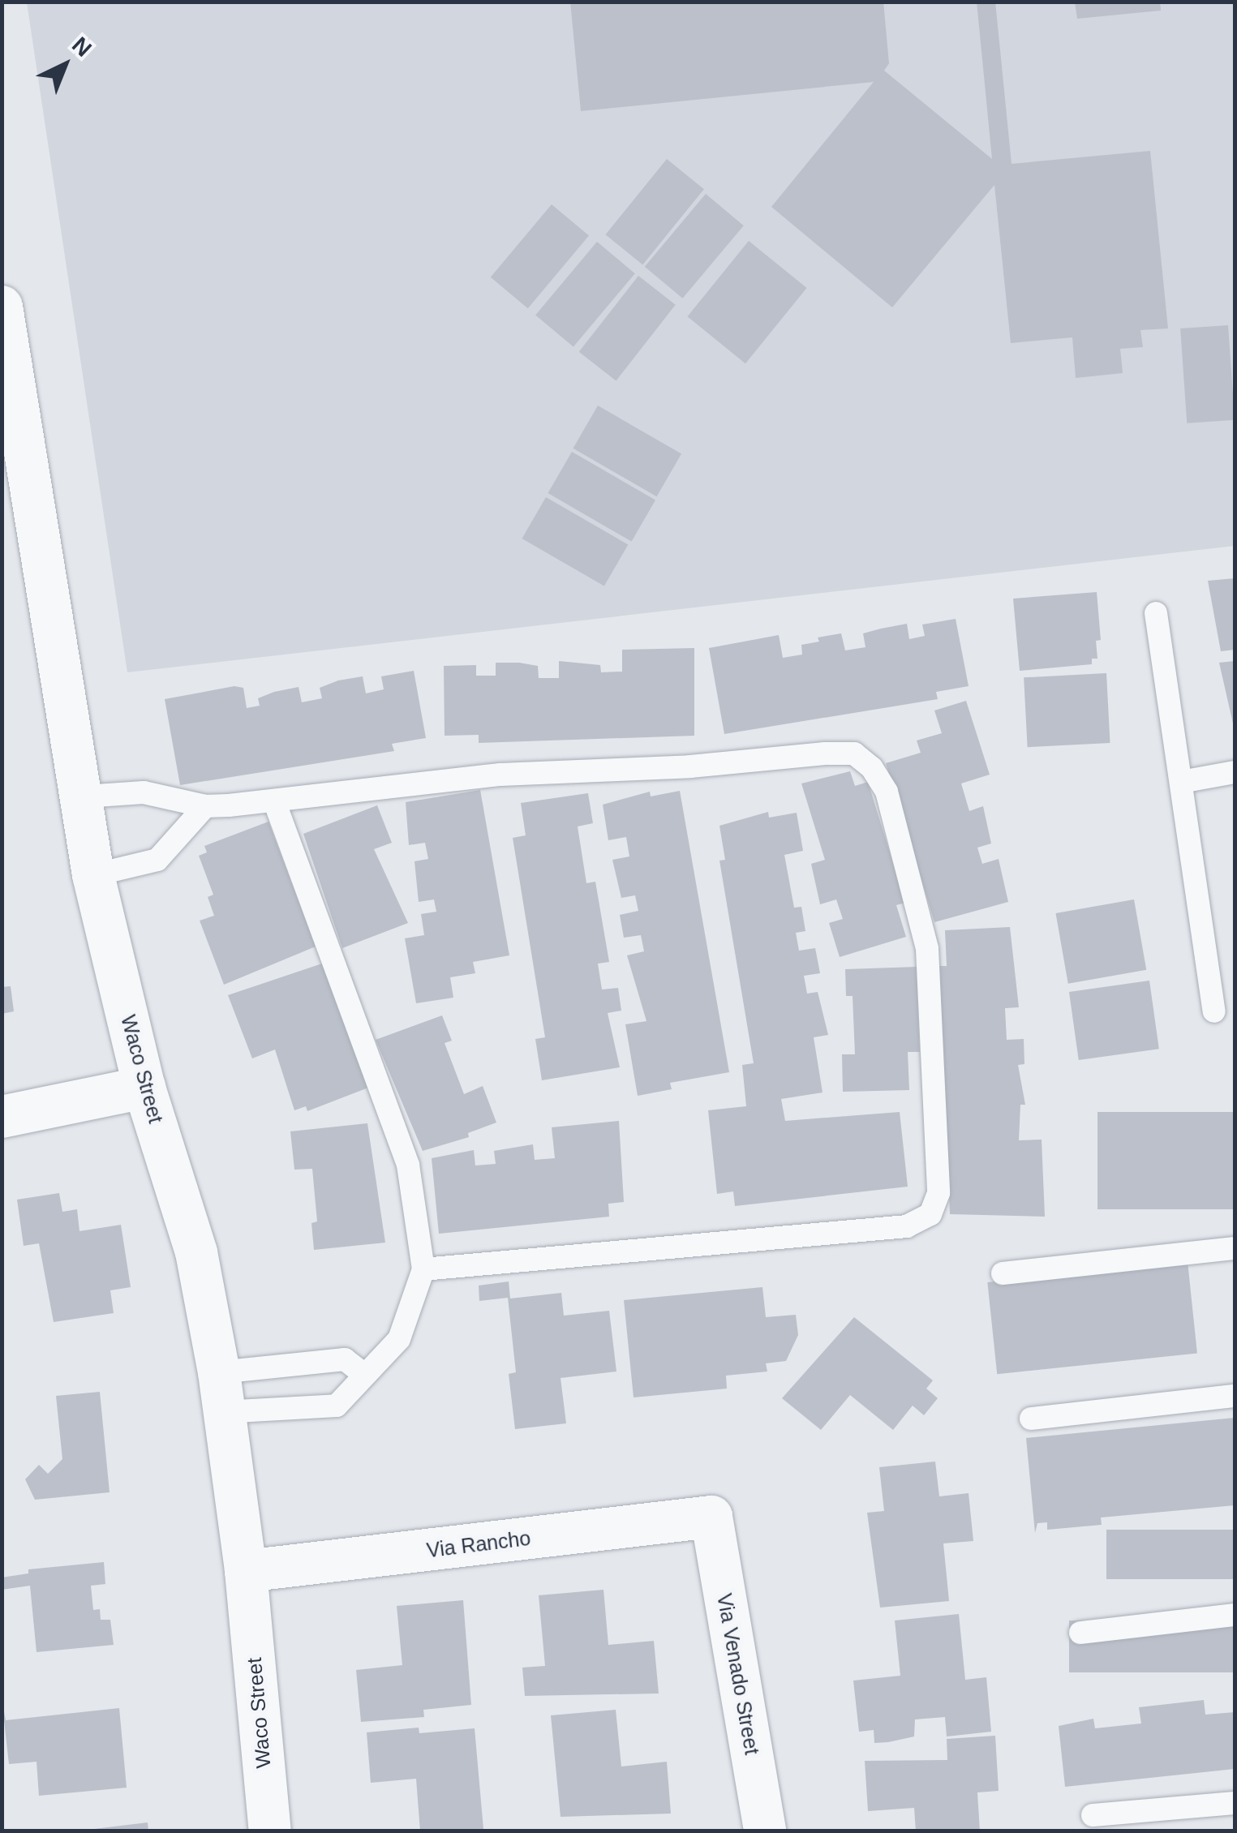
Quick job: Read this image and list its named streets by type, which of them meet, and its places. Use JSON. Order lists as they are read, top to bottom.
{
  "streets": {
    "street": ["Waco Street", "Via Rancho", "Via Venado Street"]
  },
  "crossings": [
    ["Waco Street", "Via Rancho"],
    ["Via Rancho", "Via Venado Street"]
  ],
  "north": "top right"
}
